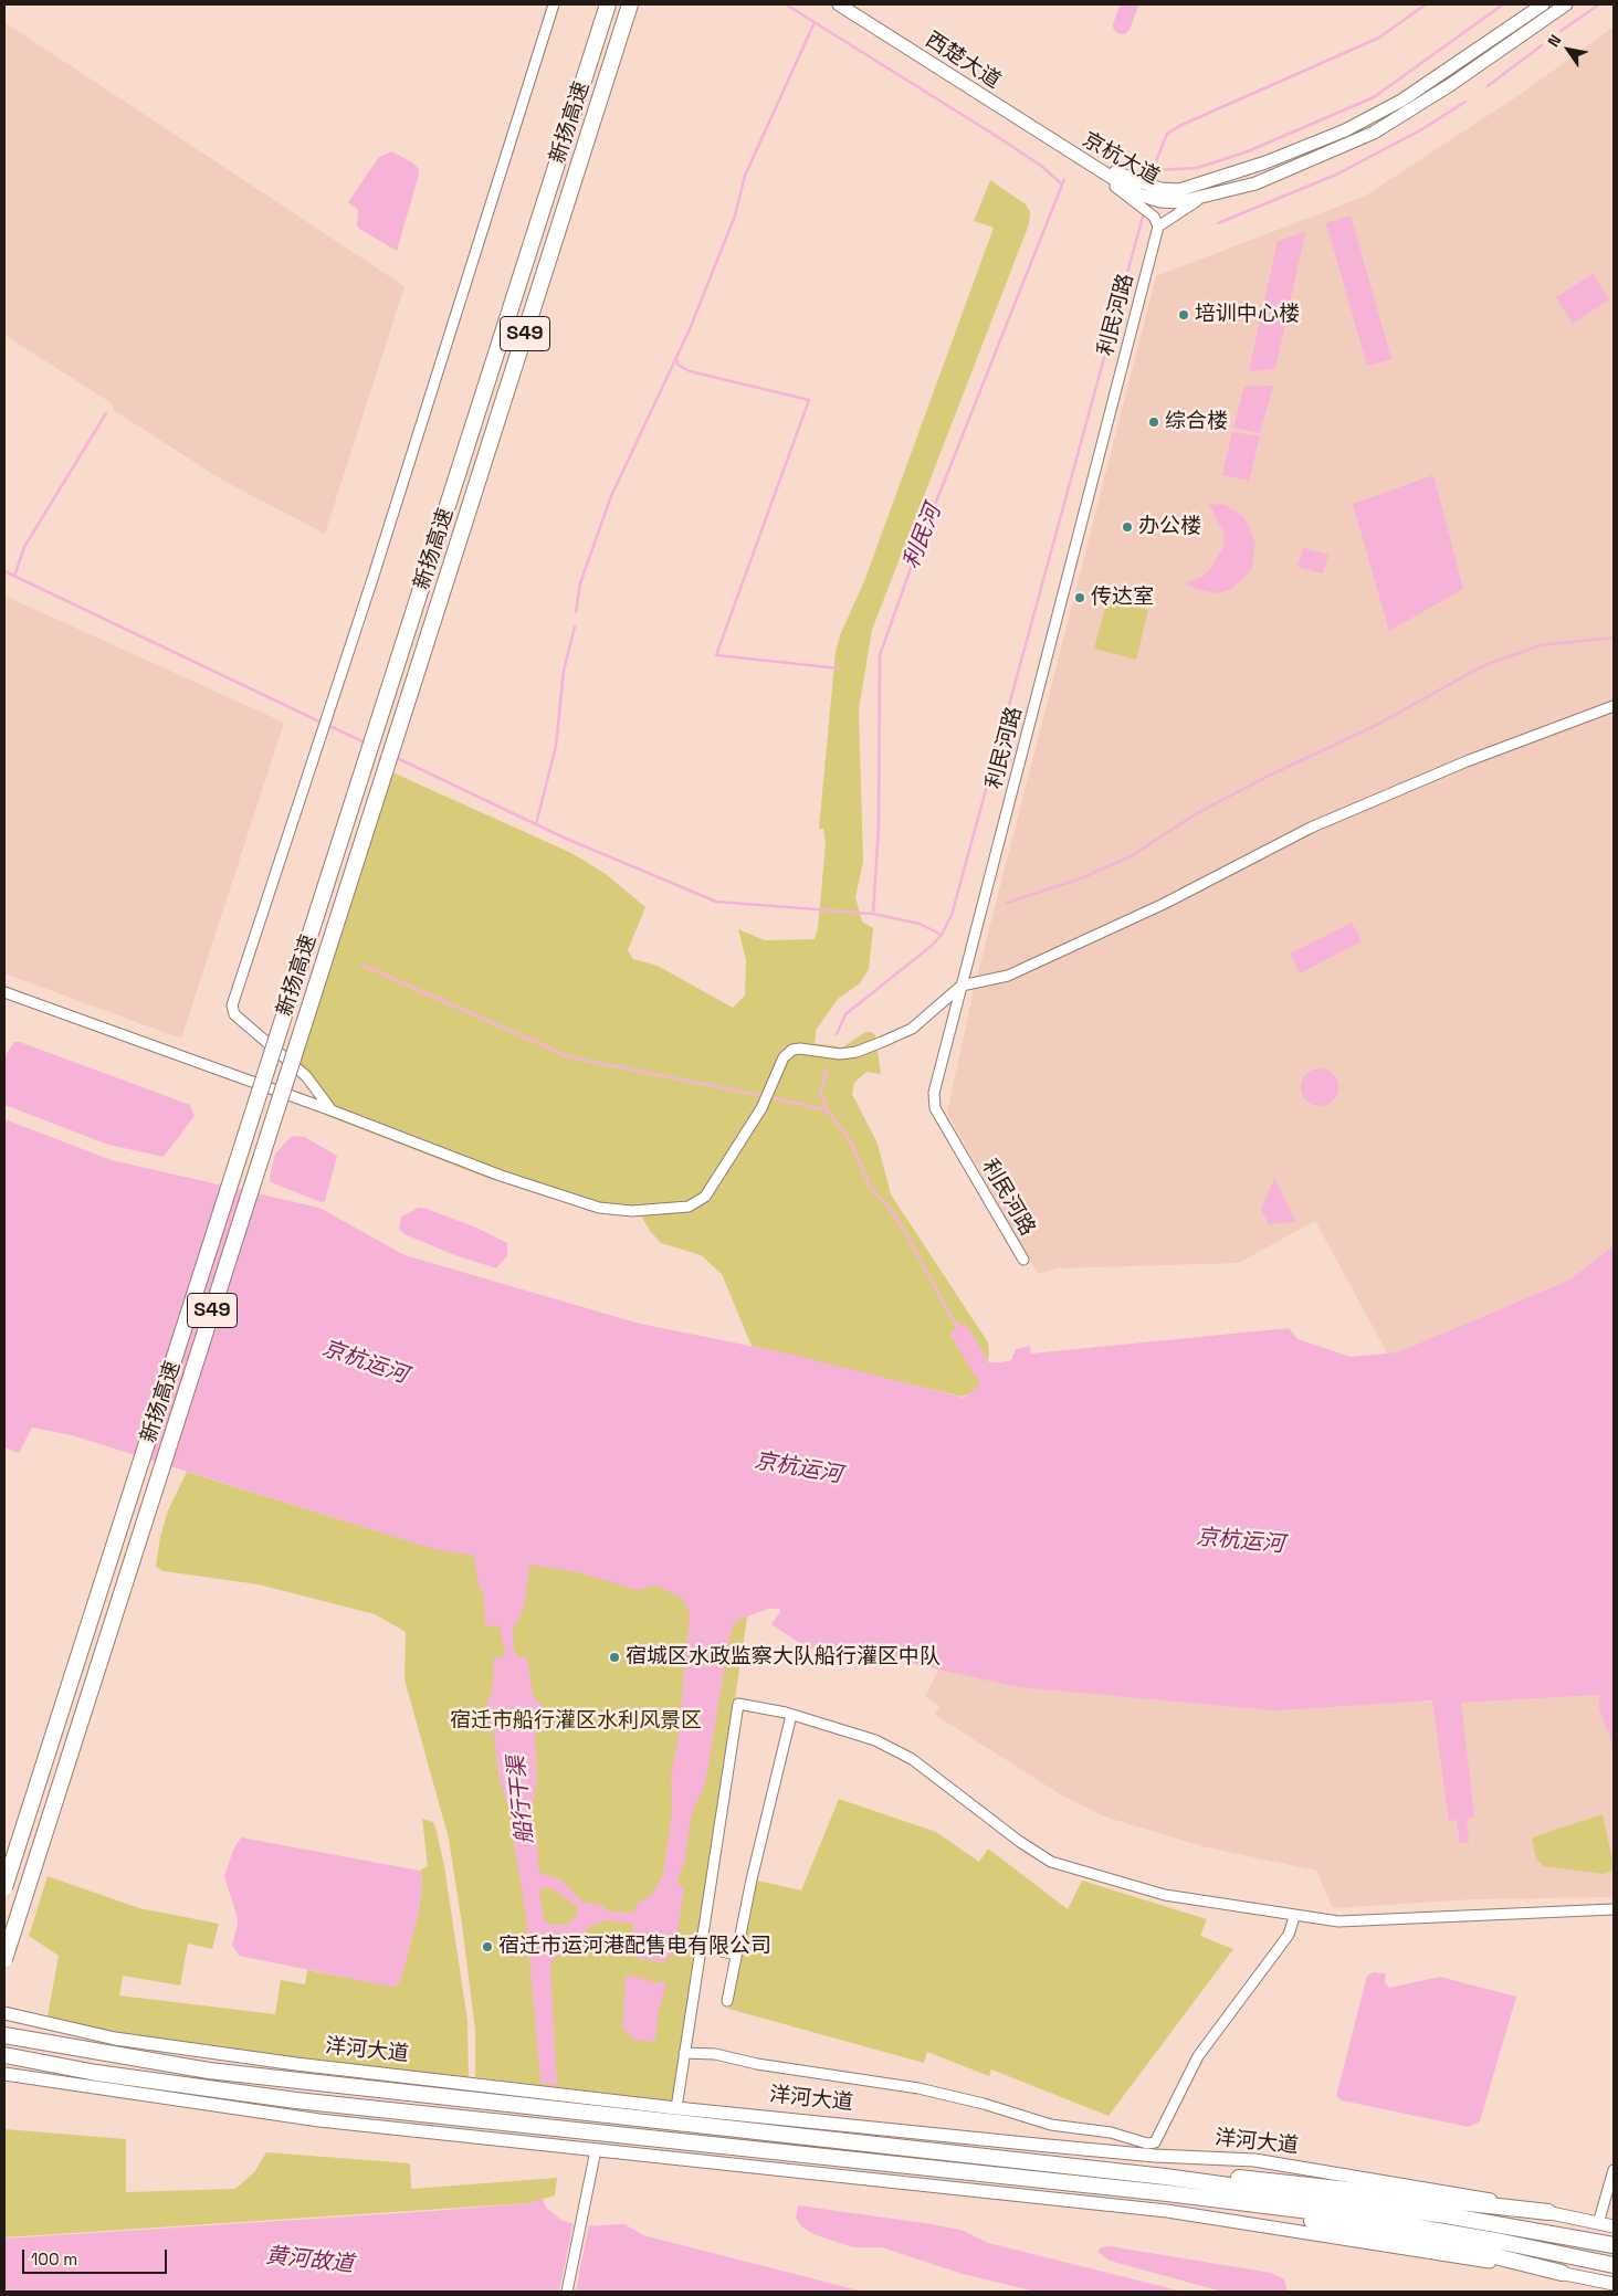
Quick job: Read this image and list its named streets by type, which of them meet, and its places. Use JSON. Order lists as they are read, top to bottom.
{
  "streets": {
    "highway": ["新扬高速", "S49", "洋河大道"],
    "main road": ["西楚大道", "京杭大道"],
    "street": ["利民河路"]
  },
  "crossings": [
    ["西楚大道", "京杭大道"]
  ],
  "water": [
    "利民河",
    "京杭运河",
    "船行干渠",
    "黄河故道"
  ],
  "parks": ["宿迁市船行灌区水利风景区"],
  "places": [
    "培训中心楼",
    "综合楼",
    "办公楼",
    "传达室",
    "宿城区水政监察大队船行灌区中队",
    "宿迁市运河港配售电有限公司"
  ],
  "scale_bar": "100 m",
  "north": "top left"
}
